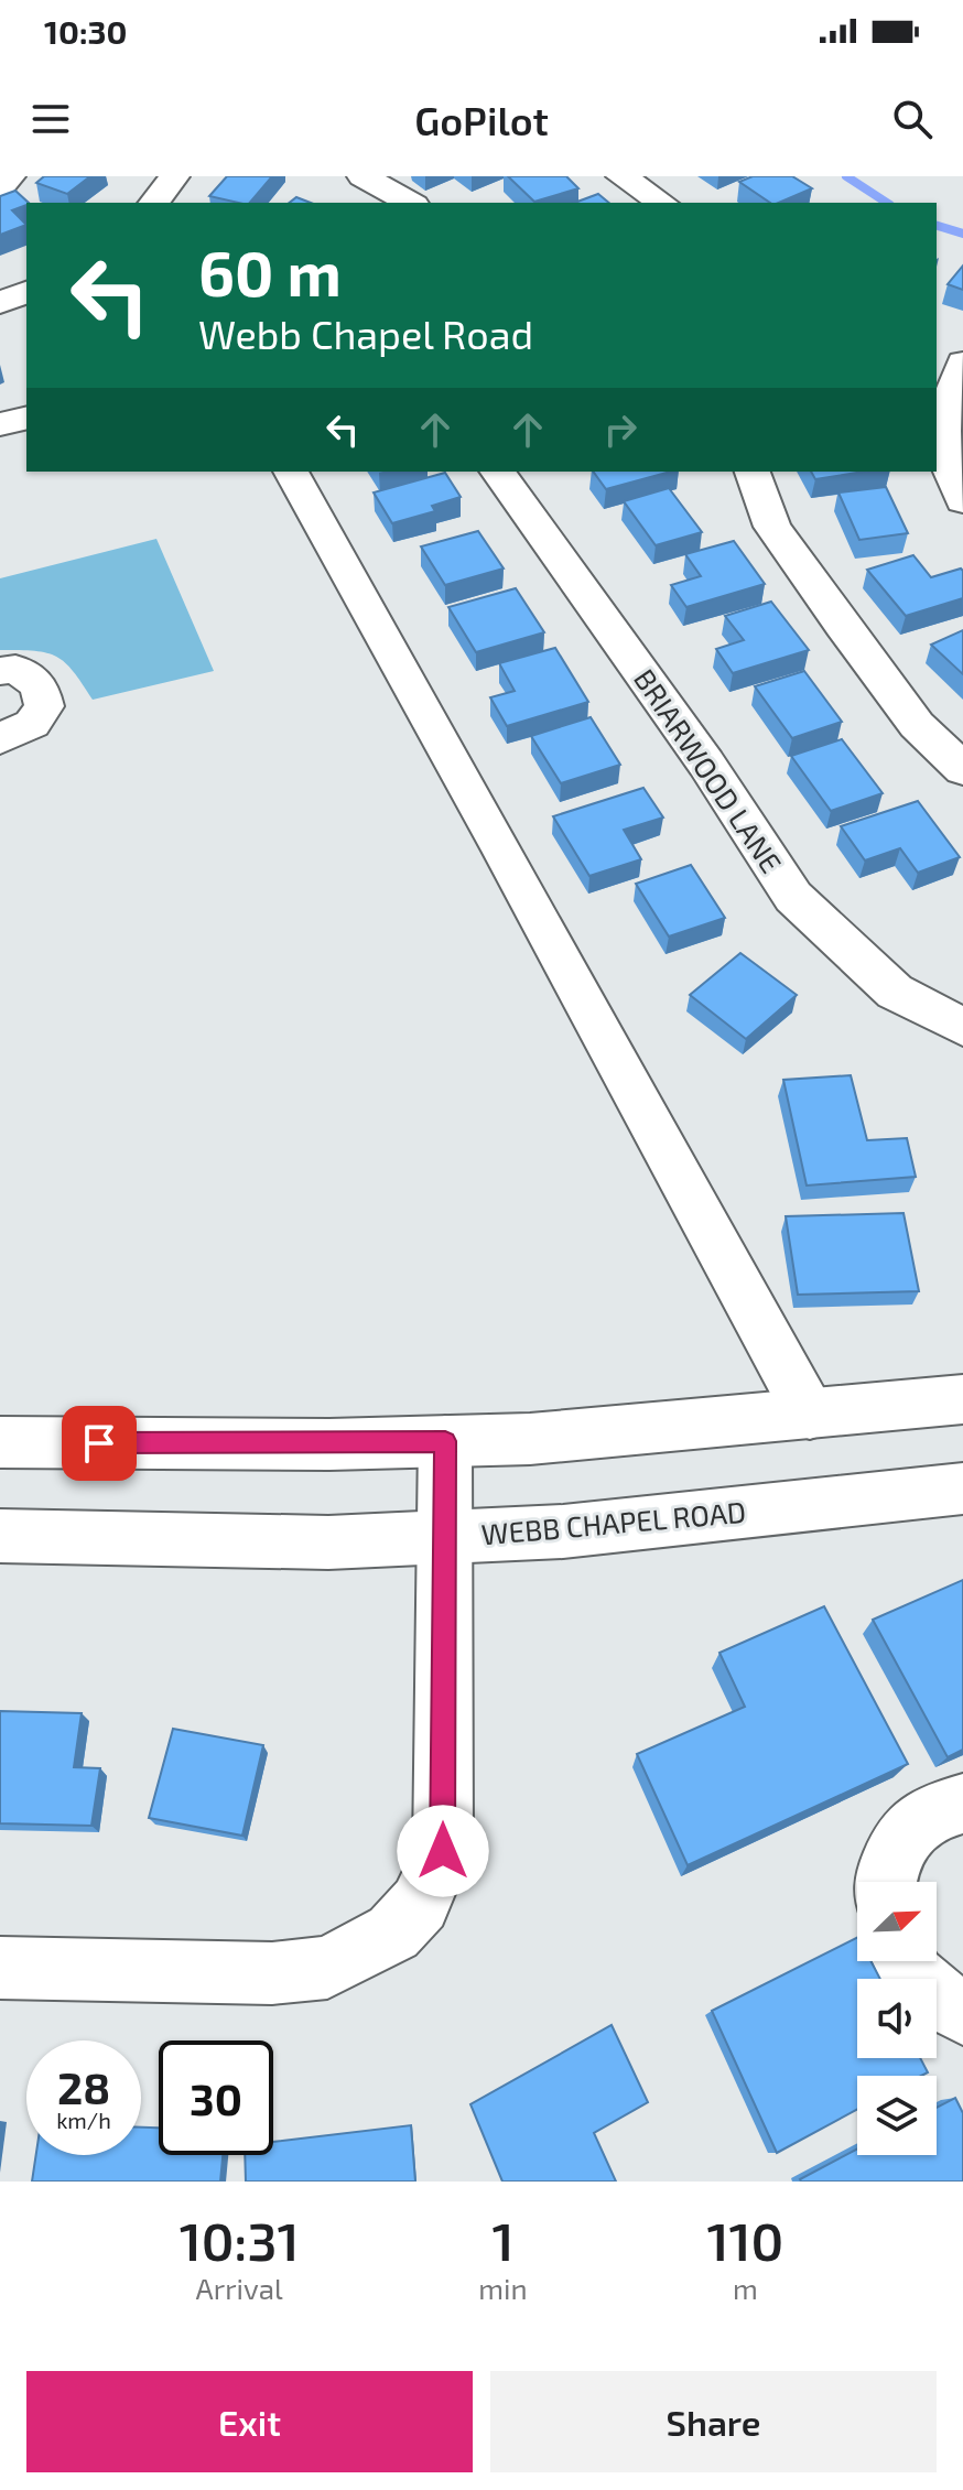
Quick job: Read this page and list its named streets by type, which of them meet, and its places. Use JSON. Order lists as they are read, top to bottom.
{
  "streets": {
    "street": ["BRIARWOOD LANE", "WEBB CHAPEL ROAD"]
  },
  "north": "top right",
  "page": {
    "status": "10:30",
    "header": "GoPilot",
    "turn": ["60 m", "Webb Chapel Road"],
    "speed": "28 km/h",
    "limit": "30",
    "eta": [
      "10:31",
      "Arrival",
      "1",
      "min",
      "110",
      "m"
    ],
    "buttons": ["Exit", "Share"]
  }
}
